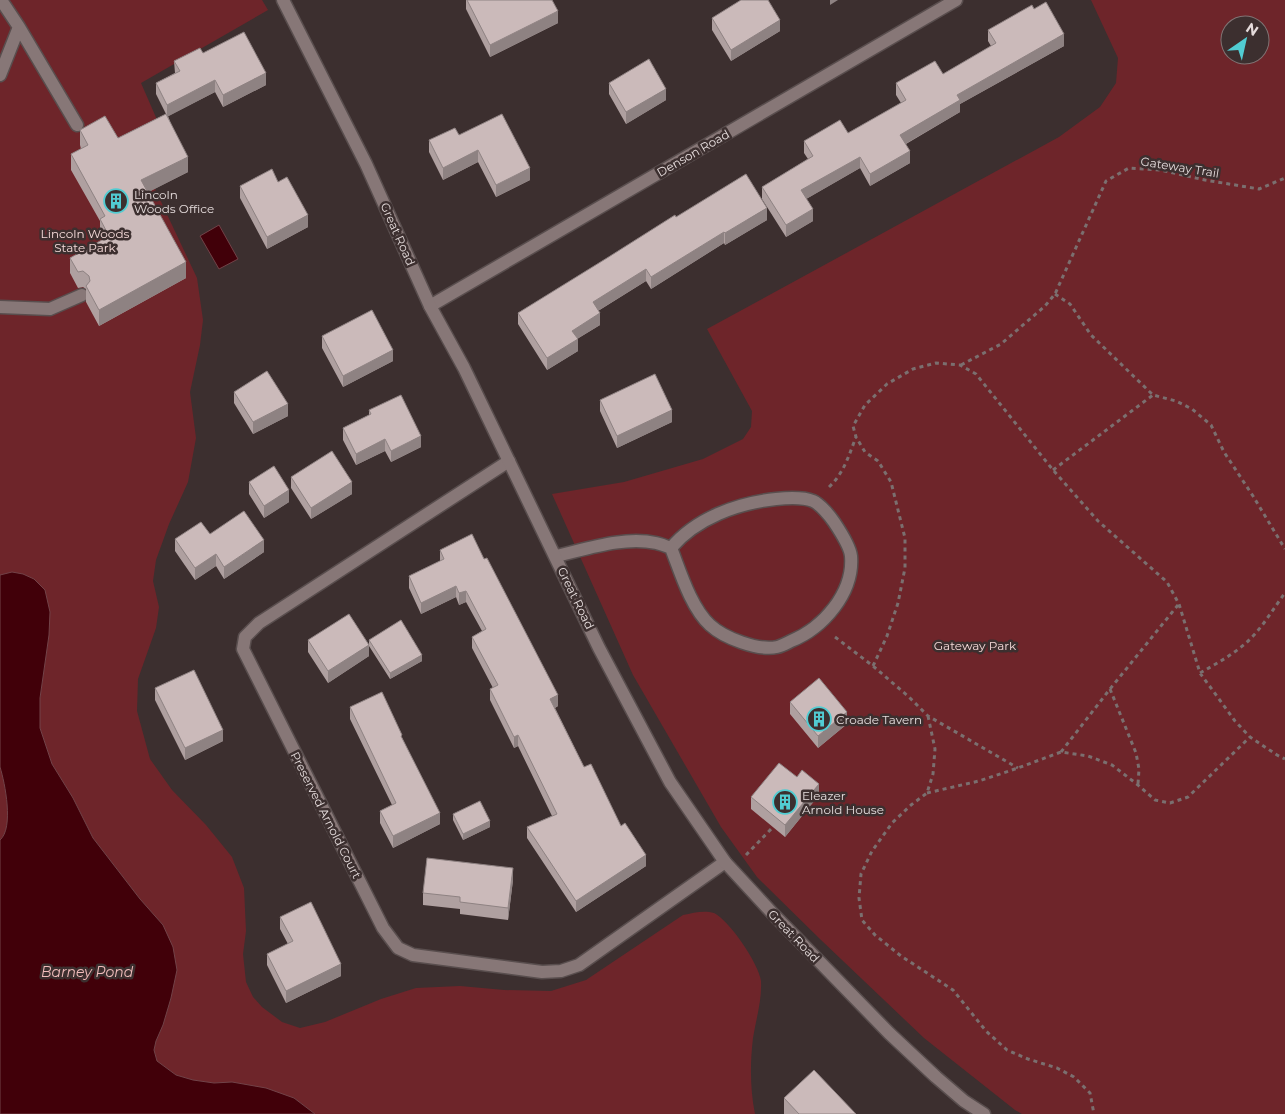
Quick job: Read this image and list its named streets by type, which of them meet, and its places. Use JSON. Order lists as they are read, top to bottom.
{
  "streets": {
    "street": ["Denson Road", "Great Road", "Preserved Arnold Court"],
    "path": ["Gateway Trail"]
  },
  "crossings": [
    ["Denson Road", "Great Road"],
    ["Great Road", "Preserved Arnold Court"]
  ],
  "water": ["Barney Pond"],
  "parks": ["Lincoln Woods State Park", "Gateway Park"],
  "places": {
    "building": ["Lincoln Woods Office", "Croade Tavern", "Eleazer Arnold House"]
  },
  "north": "top right"
}
